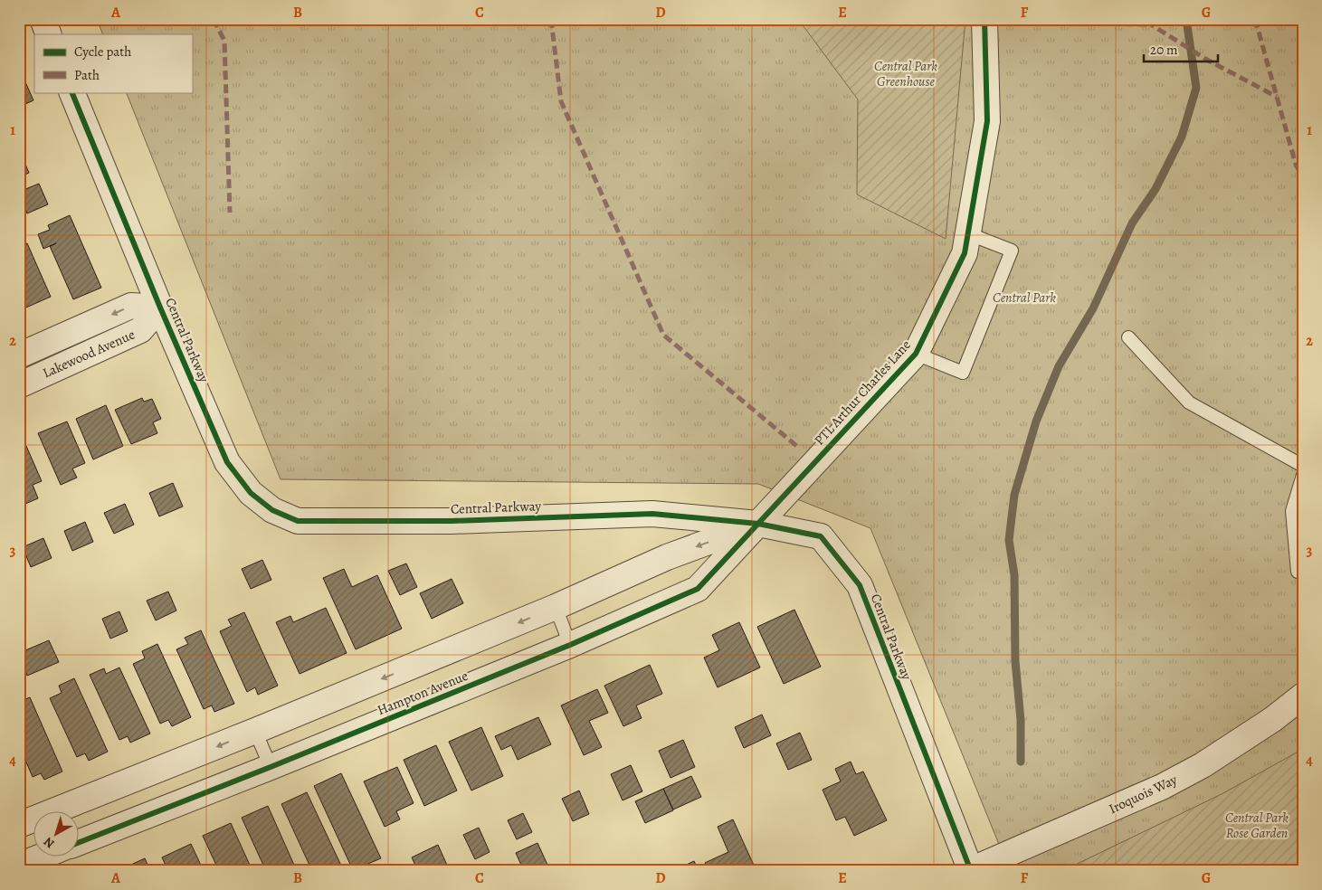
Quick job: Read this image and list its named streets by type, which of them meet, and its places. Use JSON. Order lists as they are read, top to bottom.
{
  "streets": {
    "street": [
      "Central Parkway",
      "Lakewood Avenue",
      "PTL Arthur Charles Lane",
      "Hampton Avenue",
      "Iroquois Way"
    ]
  },
  "crossings": [
    ["Central Parkway", "Lakewood Avenue"],
    ["Central Parkway", "PTL Arthur Charles Lane"],
    ["Central Parkway", "Hampton Avenue"],
    ["Central Parkway", "Iroquois Way"],
    ["PTL Arthur Charles Lane", "Hampton Avenue"]
  ],
  "parks": ["Central Park Greenhouse", "Central Park", "Central Park Rose Garden"],
  "legend": ["Cycle path", "Path"],
  "scale_bar": "20 m",
  "north": "bottom left",
  "grid": {
    "columns": [
      "A",
      "B",
      "C",
      "D",
      "E",
      "F",
      "G"
    ],
    "rows": [
      "1",
      "2",
      "3",
      "4"
    ]
  }
}
